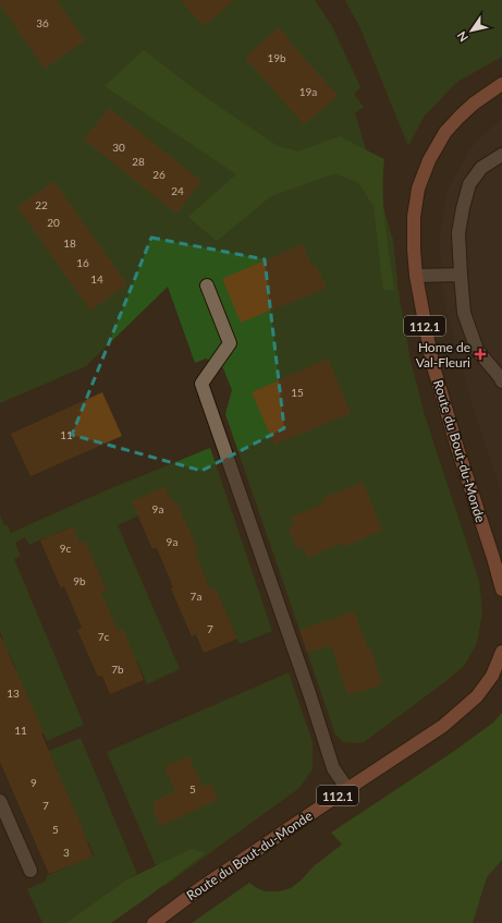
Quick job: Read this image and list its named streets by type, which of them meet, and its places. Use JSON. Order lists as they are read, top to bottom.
{
  "streets": {
    "main road": ["112.1", "Route du Bout-du-Monde"]
  },
  "places": {
    "health": ["Home de Val-Fleuri"]
  },
  "house_numbers": [
    "36",
    "19b",
    "19a",
    "30",
    "28",
    "26",
    "24",
    "22",
    "20",
    "18",
    "16",
    "14",
    "15",
    "11",
    "9a",
    "9a",
    "9c",
    "9b",
    "7a",
    "7",
    "7c",
    "7b",
    "13",
    "11",
    "9",
    "5",
    "7",
    "5",
    "3"
  ],
  "north": "bottom left"
}
